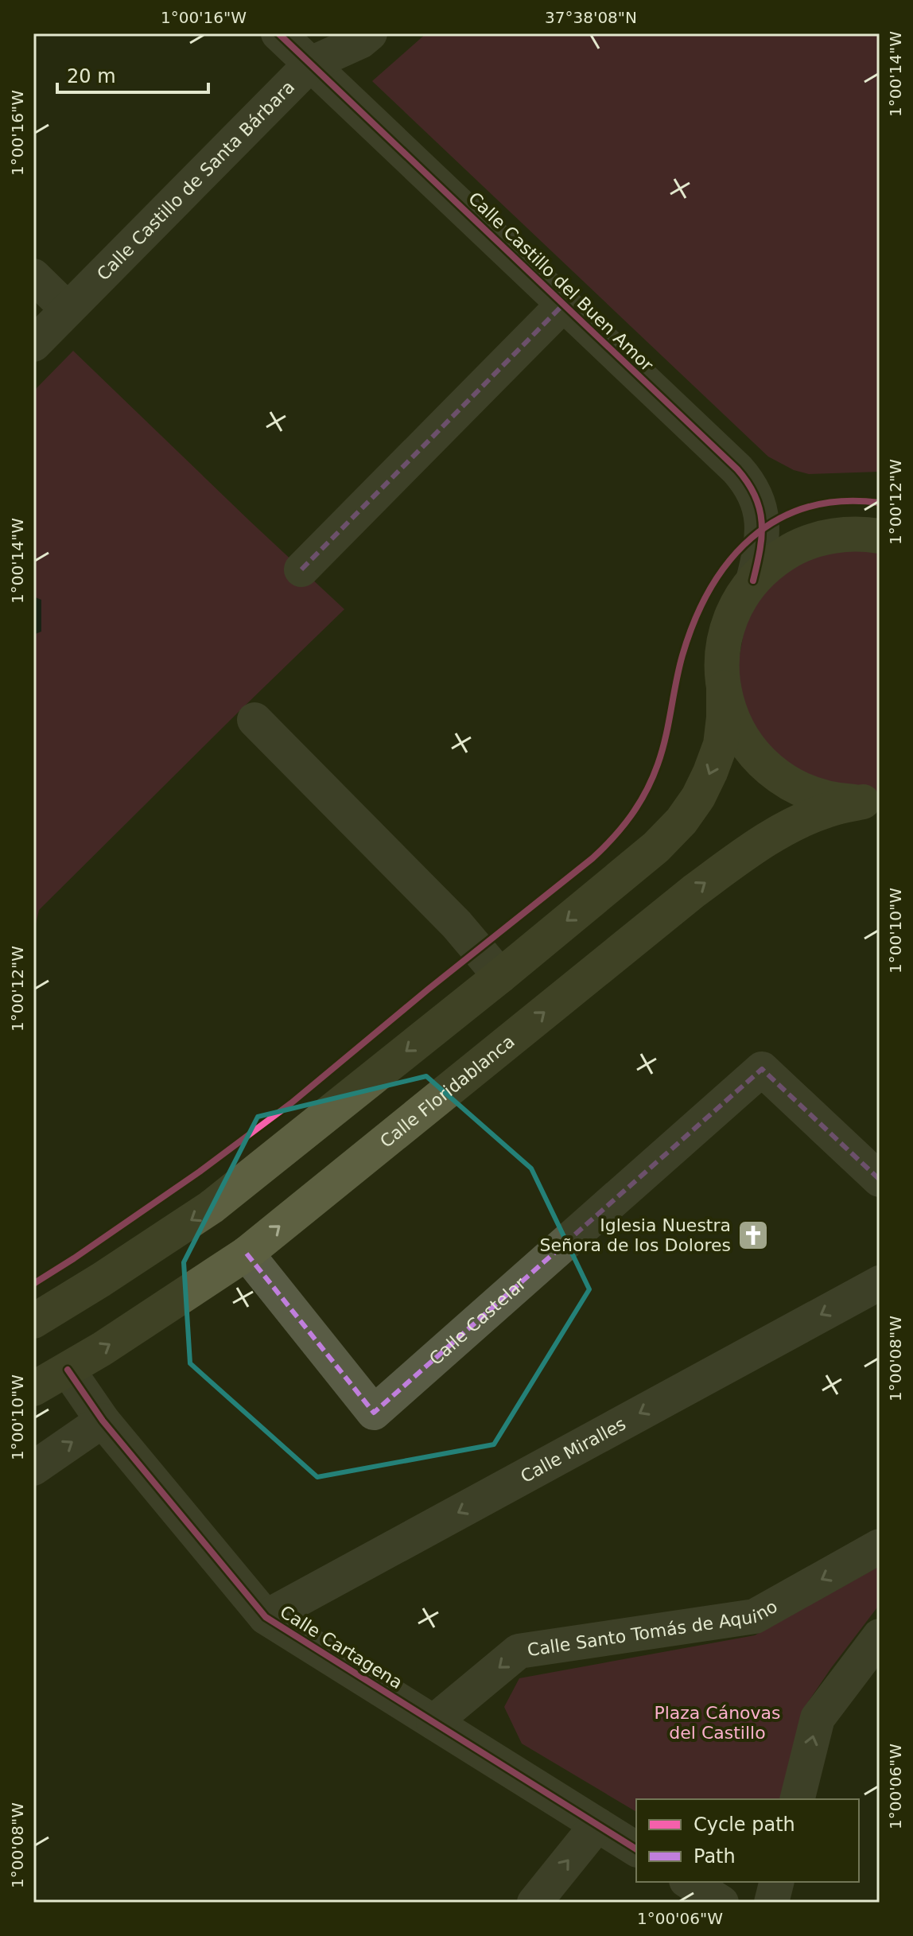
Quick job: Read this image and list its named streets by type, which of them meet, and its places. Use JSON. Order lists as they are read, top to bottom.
{
  "streets": {
    "main road": ["Calle Floridablanca"],
    "street": [
      "Calle Castillo de Santa Bárbara",
      "Calle Castillo del Buen Amor",
      "Calle Castelar",
      "Calle Miralles",
      "Calle Santo Tomás de Aquino",
      "Calle Cartagena"
    ]
  },
  "crossings": [
    ["Calle Castillo de Santa Bárbara", "Calle Castillo del Buen Amor"],
    ["Calle Floridablanca", "Calle Castelar"],
    ["Calle Floridablanca", "Calle Cartagena"],
    ["Calle Miralles", "Calle Cartagena"],
    ["Calle Santo Tomás de Aquino", "Calle Cartagena"]
  ],
  "one_way": ["Calle Miralles", "Calle Santo Tomás de Aquino"],
  "parks": ["Plaza Cánovas del Castillo"],
  "places": {
    "church": ["Iglesia Nuestra Señora de los Dolores"]
  },
  "legend": ["Cycle path", "Path"],
  "scale_bar": "20 m",
  "coordinates": [
    "1°00'16\"W",
    "37°38'08\"N",
    "1°00'14\"W",
    "1°00'12\"W",
    "1°00'10\"W",
    "1°00'08\"W",
    "1°00'06\"W"
  ]
}
